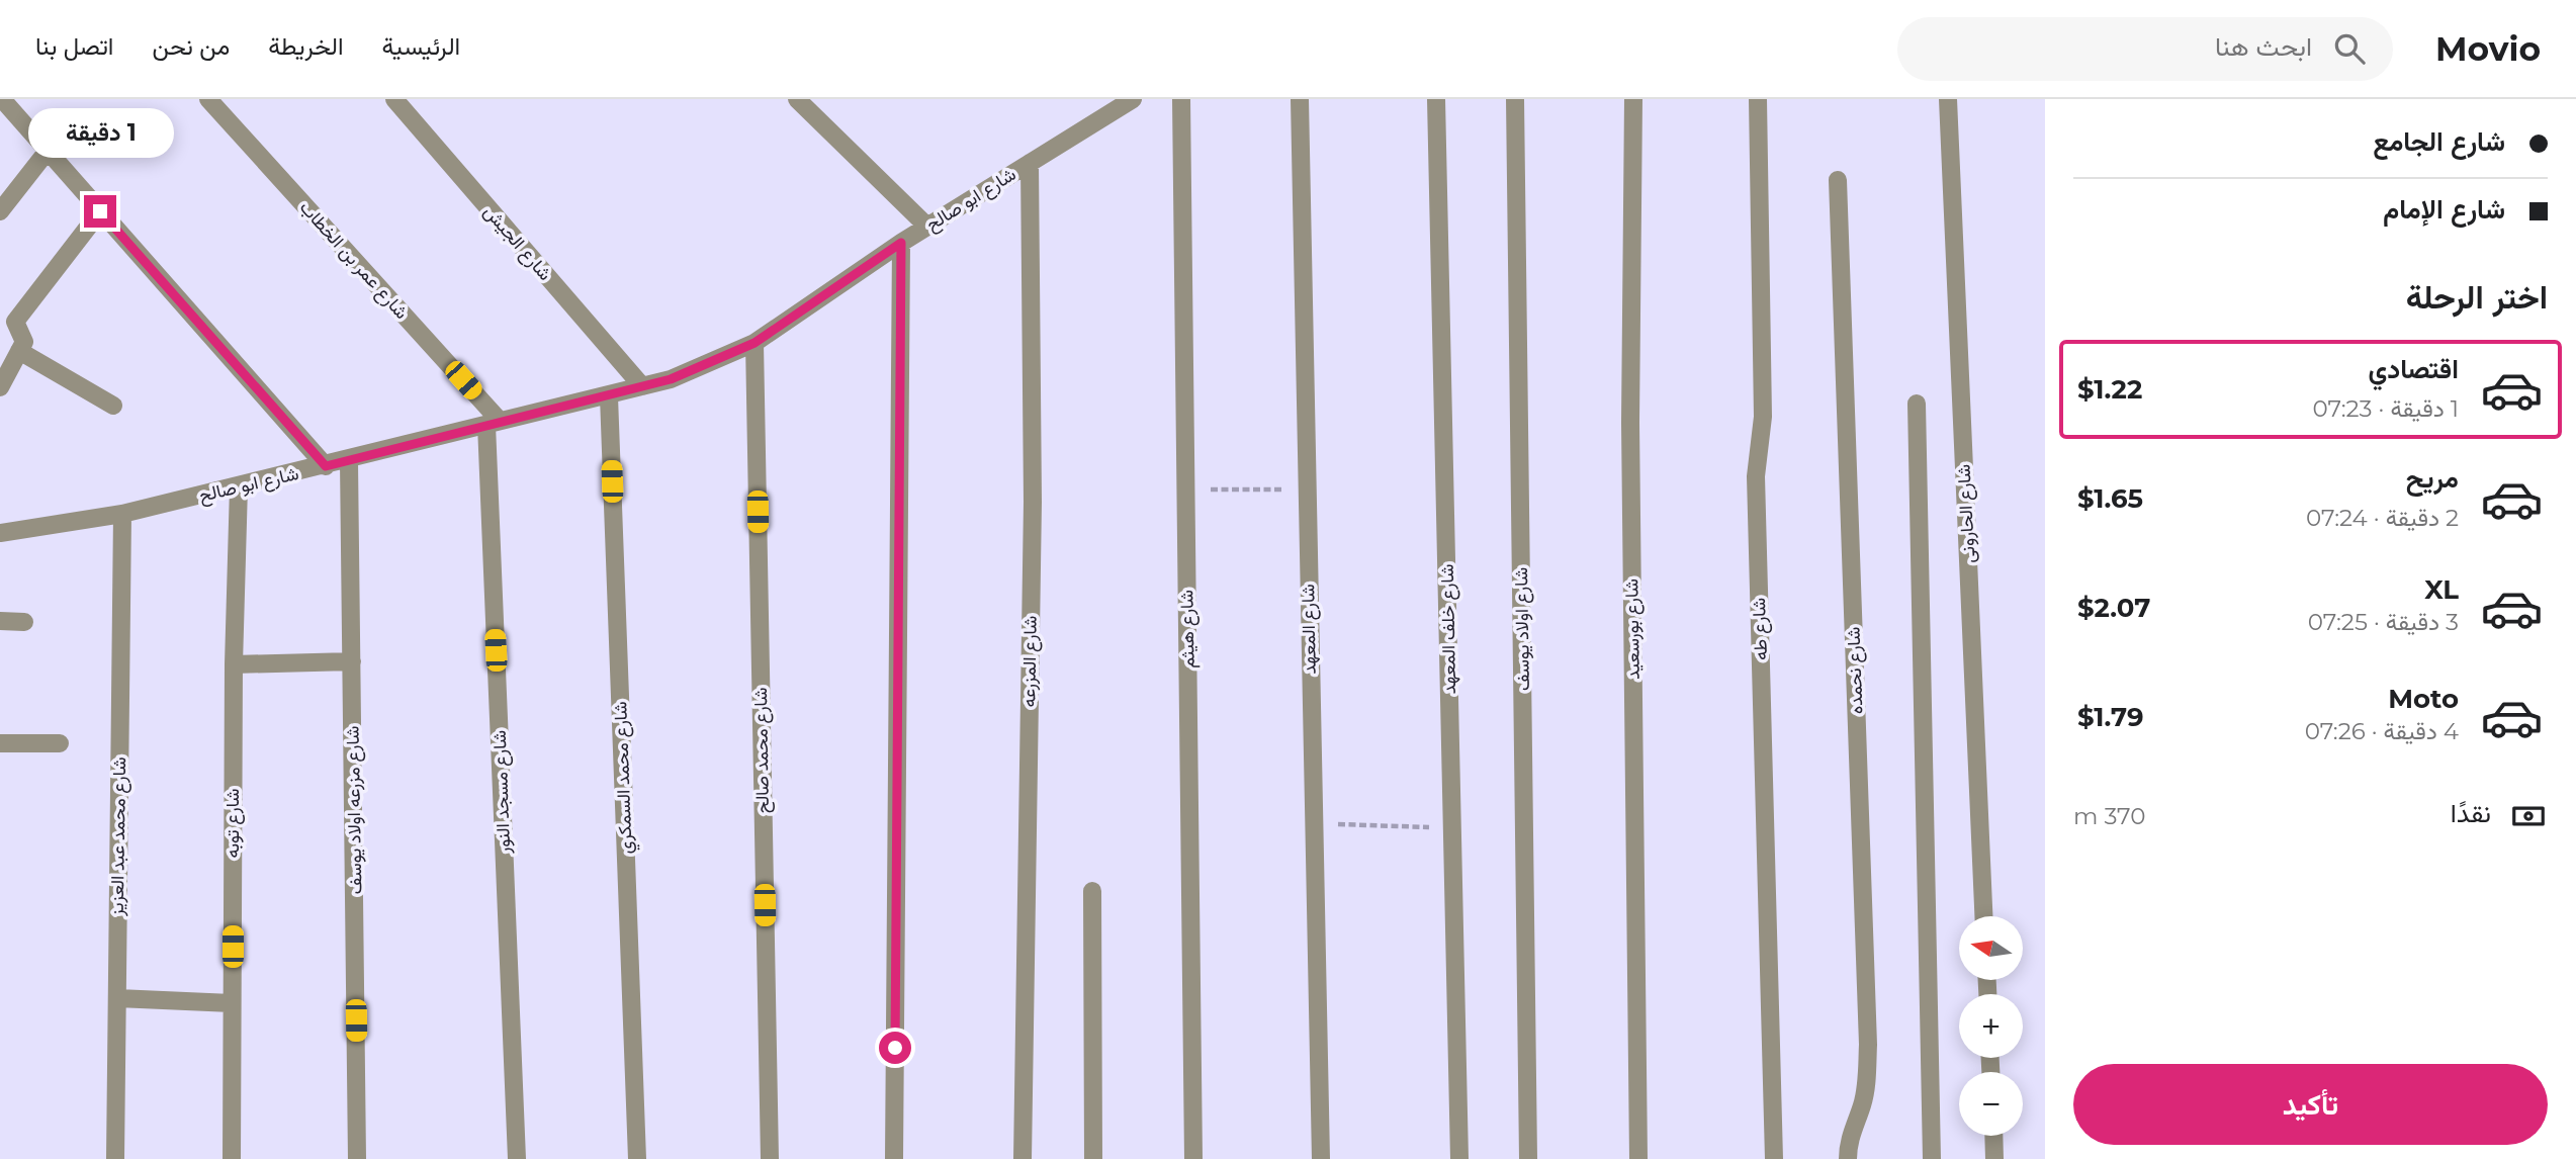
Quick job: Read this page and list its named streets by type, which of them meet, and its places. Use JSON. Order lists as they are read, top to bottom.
{
  "streets": {
    "street": [
      "شارع ابو صالح",
      "شارع الجيش",
      "شارع عمر بن الخطاب",
      "شارع الحارونى",
      "شارع هيثم",
      "شارع المعهد",
      "شارع خلف المعهد",
      "شارع اولاد يوسف",
      "شارع بورسعيد",
      "شارع طه",
      "شارع المزرعه",
      "شارع نحمده",
      "شارع محمد صالح",
      "شارع محمد السمكري",
      "شارع مسجد النور",
      "شارع مزرعه اولاد يوسف",
      "شارع توبه",
      "شارع محمد عبد العزيز"
    ]
  },
  "crossings": [
    ["شارع ابو صالح", "شارع الجيش"],
    ["شارع ابو صالح", "شارع عمر بن الخطاب"],
    ["شارع ابو صالح", "شارع المزرعه"],
    ["شارع ابو صالح", "شارع محمد صالح"],
    ["شارع ابو صالح", "شارع محمد السمكري"],
    ["شارع ابو صالح", "شارع مسجد النور"],
    ["شارع ابو صالح", "شارع مزرعه اولاد يوسف"],
    ["شارع ابو صالح", "شارع توبه"],
    ["شارع ابو صالح", "شارع محمد عبد العزيز"],
    ["شارع عمر بن الخطاب", "شارع مسجد النور"]
  ],
  "north": "left",
  "page": {
    "header": "Movio",
    "search": "ابحث هنا",
    "nav": [
      "الرئيسية",
      "الخريطة",
      "من نحن",
      "اتصل بنا"
    ],
    "banner": ["شارع الجامع", "شارع الإمام"],
    "bubble": "1 دقيقة",
    "heading": "اختر الرحلة",
    "list": [
      {
        "name": "اقتصادي",
        "note": "1 دقيقة · 07:23",
        "value": "$1.22"
      },
      {
        "name": "مريح",
        "note": "2 دقيقة · 07:24",
        "value": "$1.65"
      },
      {
        "name": "XL",
        "note": "3 دقيقة · 07:25",
        "value": "$2.07"
      },
      {
        "name": "Moto",
        "note": "4 دقيقة · 07:26",
        "value": "$1.79"
      }
    ],
    "pay": ["نقدًا", "370 m"],
    "map_buttons": ["+", "−"],
    "buttons": "تأكيد"
  }
}
